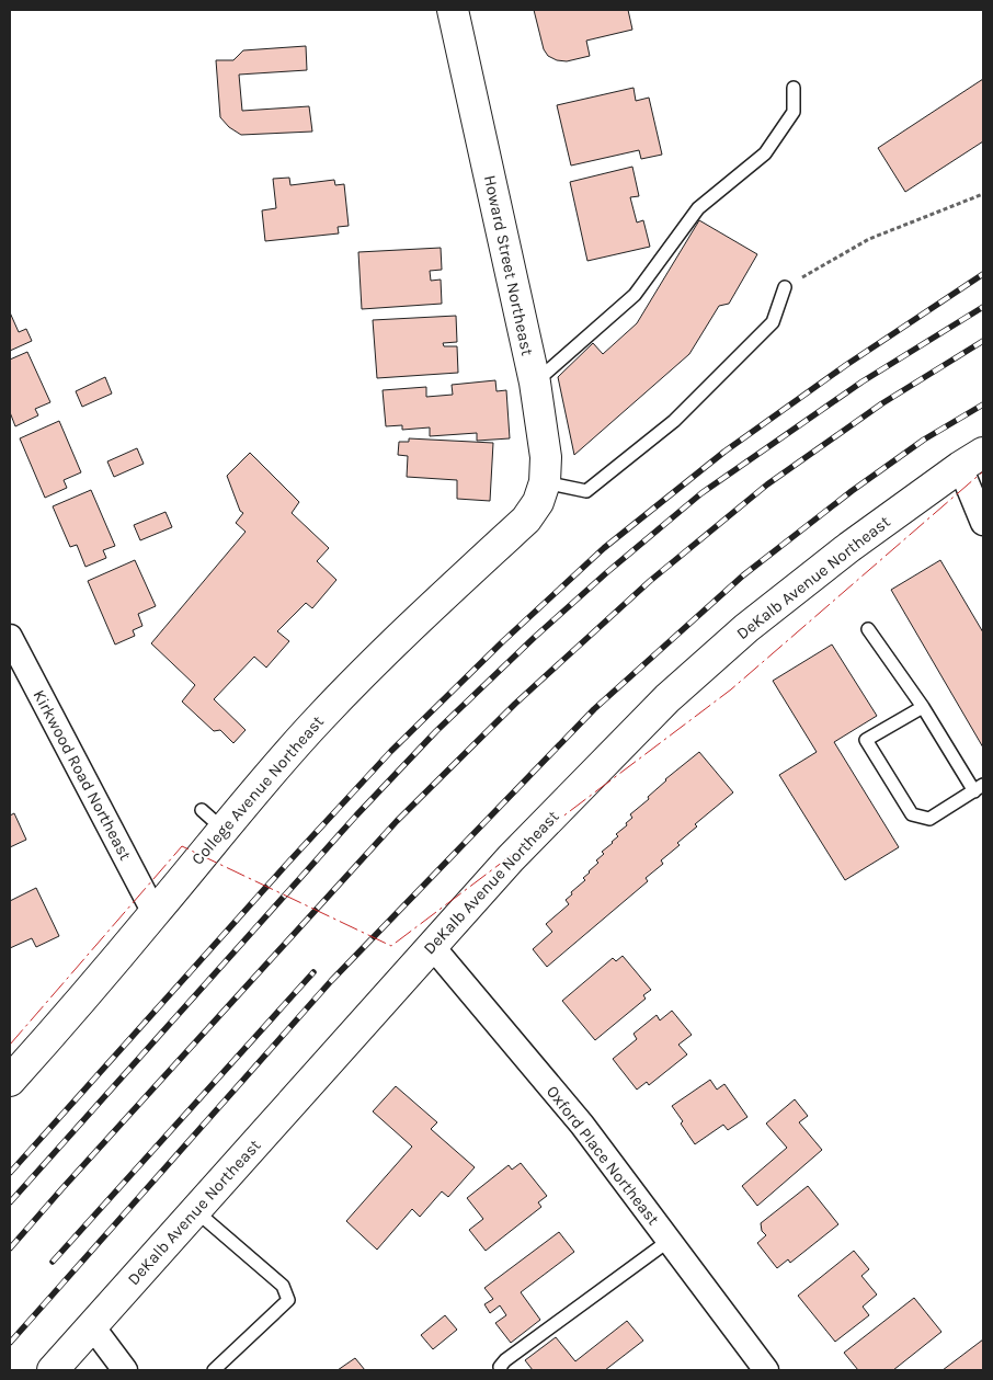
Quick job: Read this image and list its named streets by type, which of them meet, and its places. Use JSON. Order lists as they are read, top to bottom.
{
  "streets": {
    "street": [
      "Howard Street Northeast",
      "DeKalb Avenue Northeast",
      "Kirkwood Road Northeast",
      "College Avenue Northeast",
      "Oxford Place Northeast"
    ]
  },
  "crossings": [
    ["Howard Street Northeast", "College Avenue Northeast"],
    ["DeKalb Avenue Northeast", "Oxford Place Northeast"],
    ["Kirkwood Road Northeast", "College Avenue Northeast"]
  ]
}
